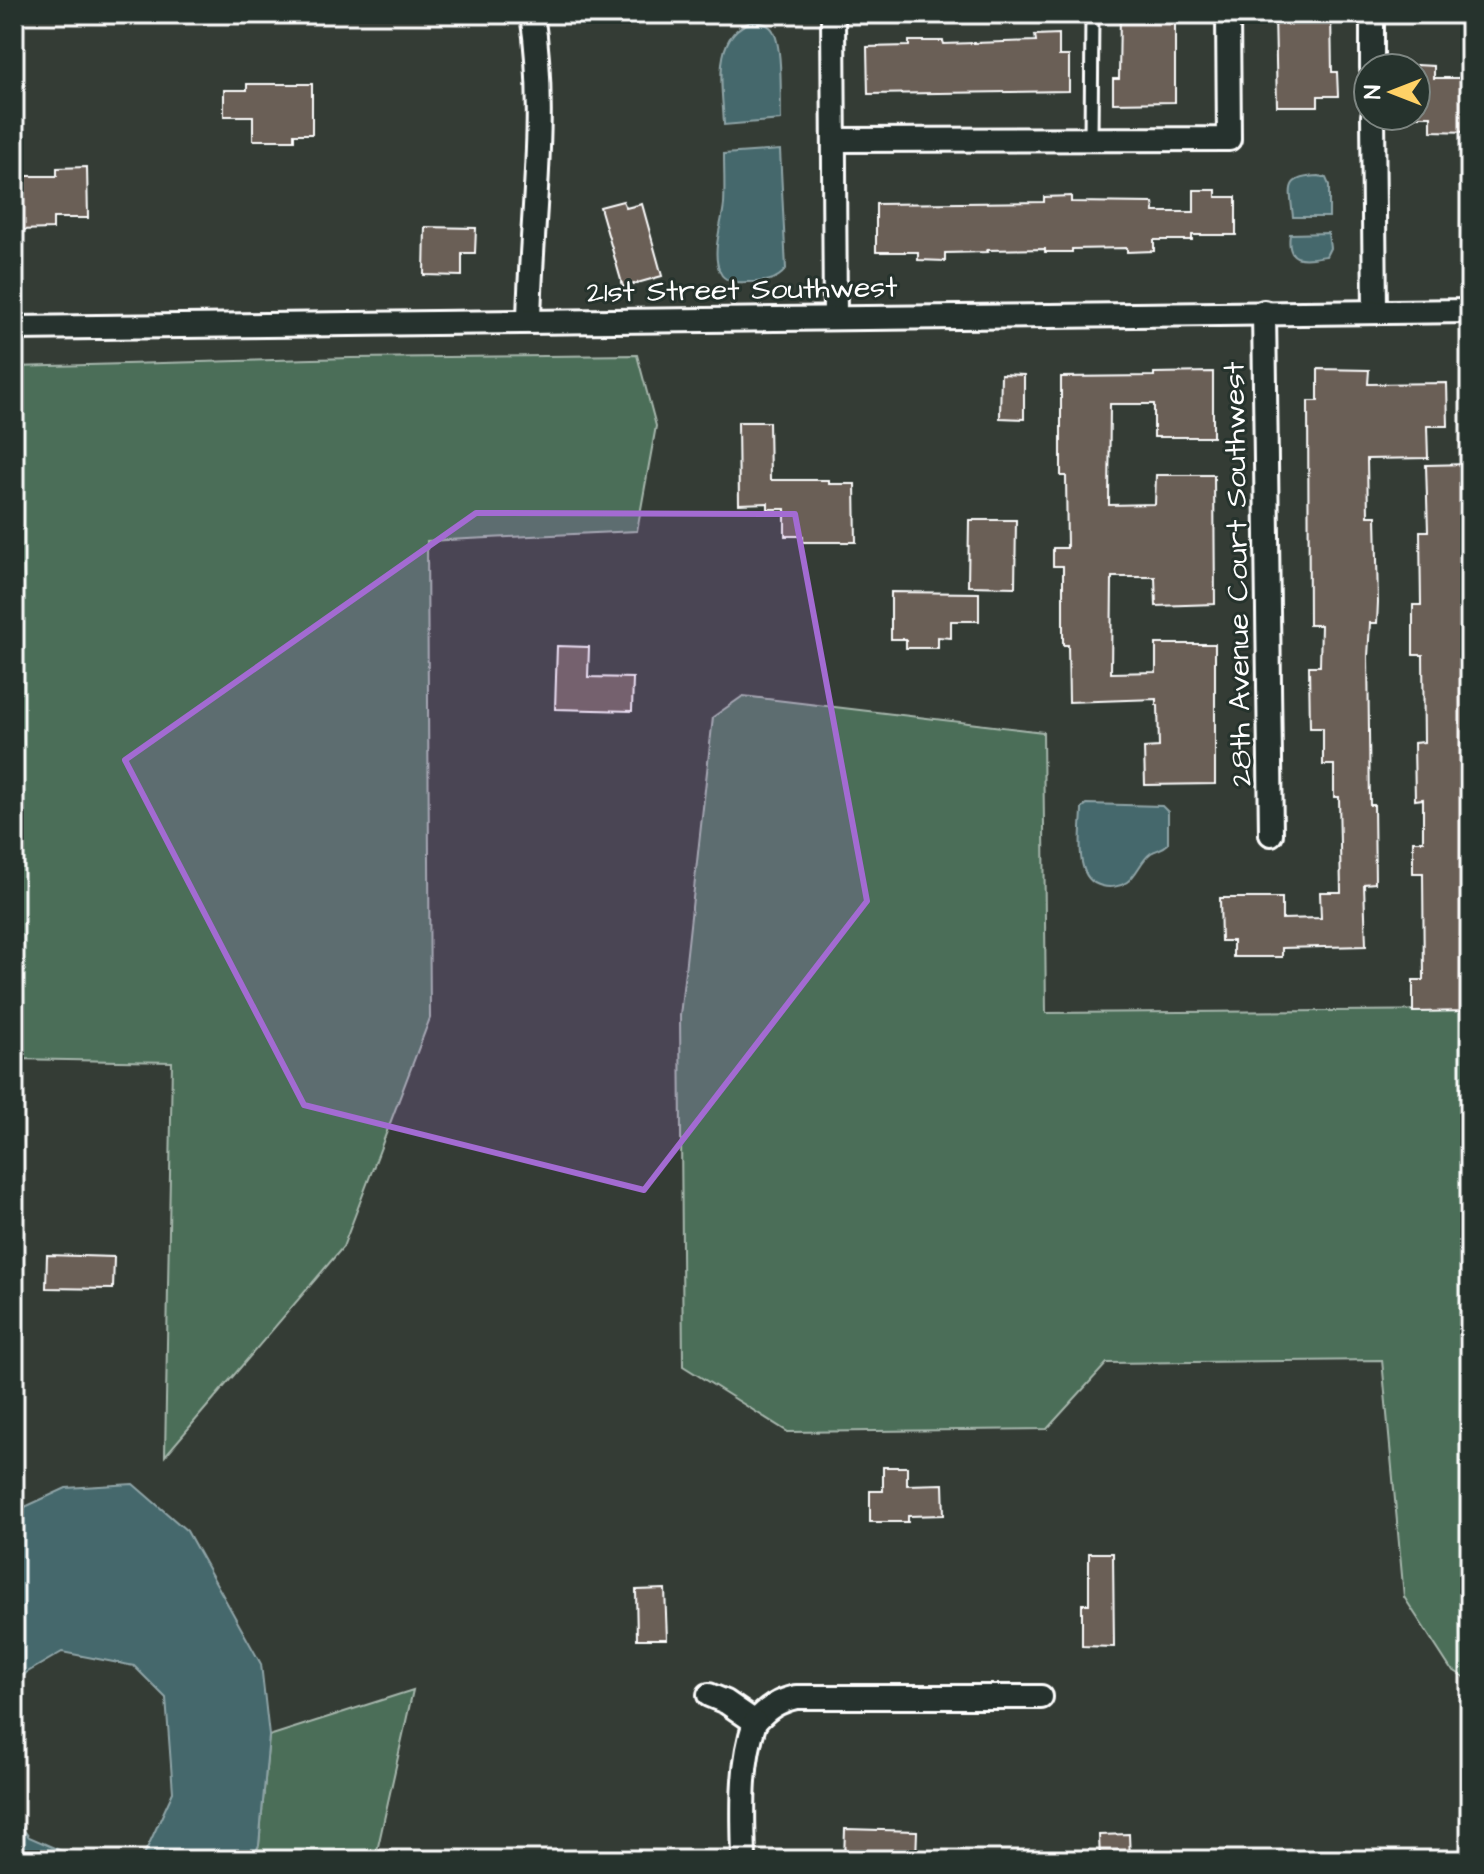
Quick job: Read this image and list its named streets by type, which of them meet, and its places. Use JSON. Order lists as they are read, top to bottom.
{
  "streets": {
    "street": ["21st Street Southwest", "28th Avenue Court Southwest"]
  },
  "crossings": [
    ["21st Street Southwest", "28th Avenue Court Southwest"]
  ],
  "north": "left"
}
